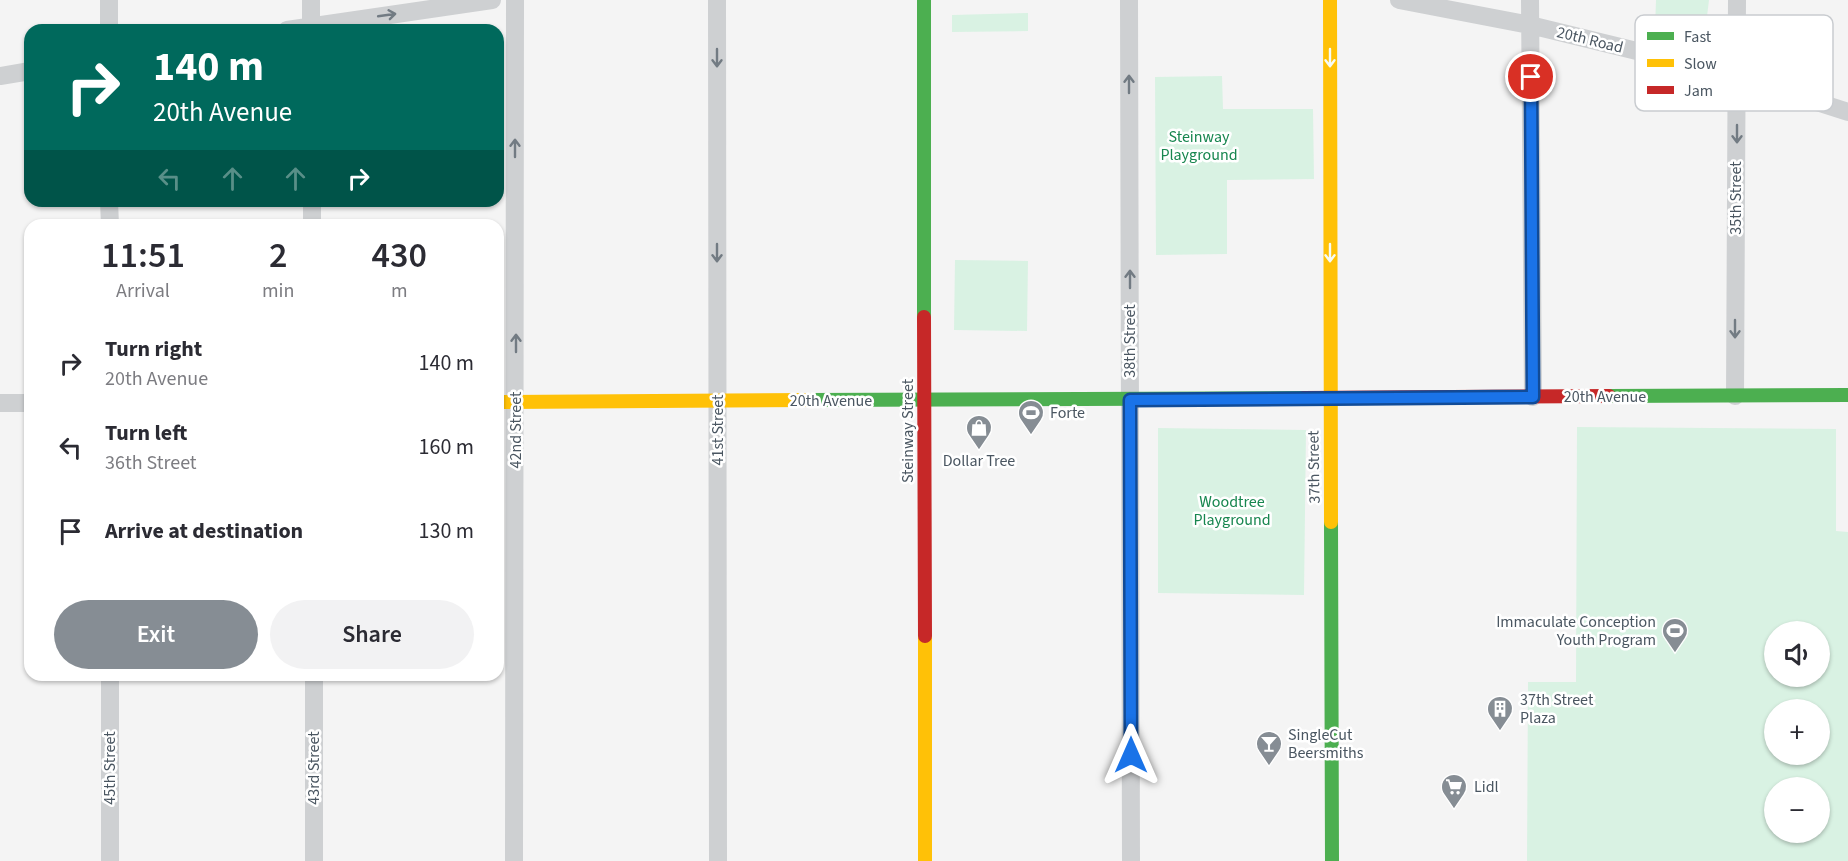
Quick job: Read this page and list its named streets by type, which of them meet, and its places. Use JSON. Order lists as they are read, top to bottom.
{
  "streets": {
    "street": [
      "20th Road",
      "35th Street",
      "38th Street",
      "20th Avenue",
      "42nd Street",
      "41st Street",
      "Steinway Street",
      "37th Street",
      "45th Street",
      "43rd Street"
    ]
  },
  "crossings": [
    ["35th Street", "20th Avenue"],
    ["38th Street", "20th Avenue"],
    ["20th Avenue", "42nd Street"],
    ["20th Avenue", "41st Street"],
    ["20th Avenue", "Steinway Street"],
    ["20th Avenue", "37th Street"]
  ],
  "one_way": [
    "35th Street",
    "38th Street",
    "42nd Street",
    "41st Street",
    "37th Street"
  ],
  "parks": ["Steinway Playground", "Woodtree Playground"],
  "places": {
    "sports": ["Forte", "Immaculate Conception Youth Program"],
    "shop": ["Dollar Tree"],
    "building": ["37th Street Plaza"],
    "bar": ["SingleCut Beersmiths"],
    "supermarket": ["Lidl"]
  },
  "legend": ["Fast", "Slow", "Jam"],
  "page": {
    "turn": ["140 m", "20th Avenue"],
    "eta": [
      "11:51",
      "Arrival",
      "2",
      "min",
      "430",
      "m"
    ],
    "list": [
      {
        "name": "Turn right",
        "note": "20th Avenue",
        "value": "140 m"
      },
      {
        "name": "Turn left",
        "note": "36th Street",
        "value": "160 m"
      },
      {
        "name": "Arrive at destination",
        "value": "130 m"
      }
    ],
    "buttons": ["Exit", "Share"],
    "map_buttons": ["+", "−"]
  }
}
